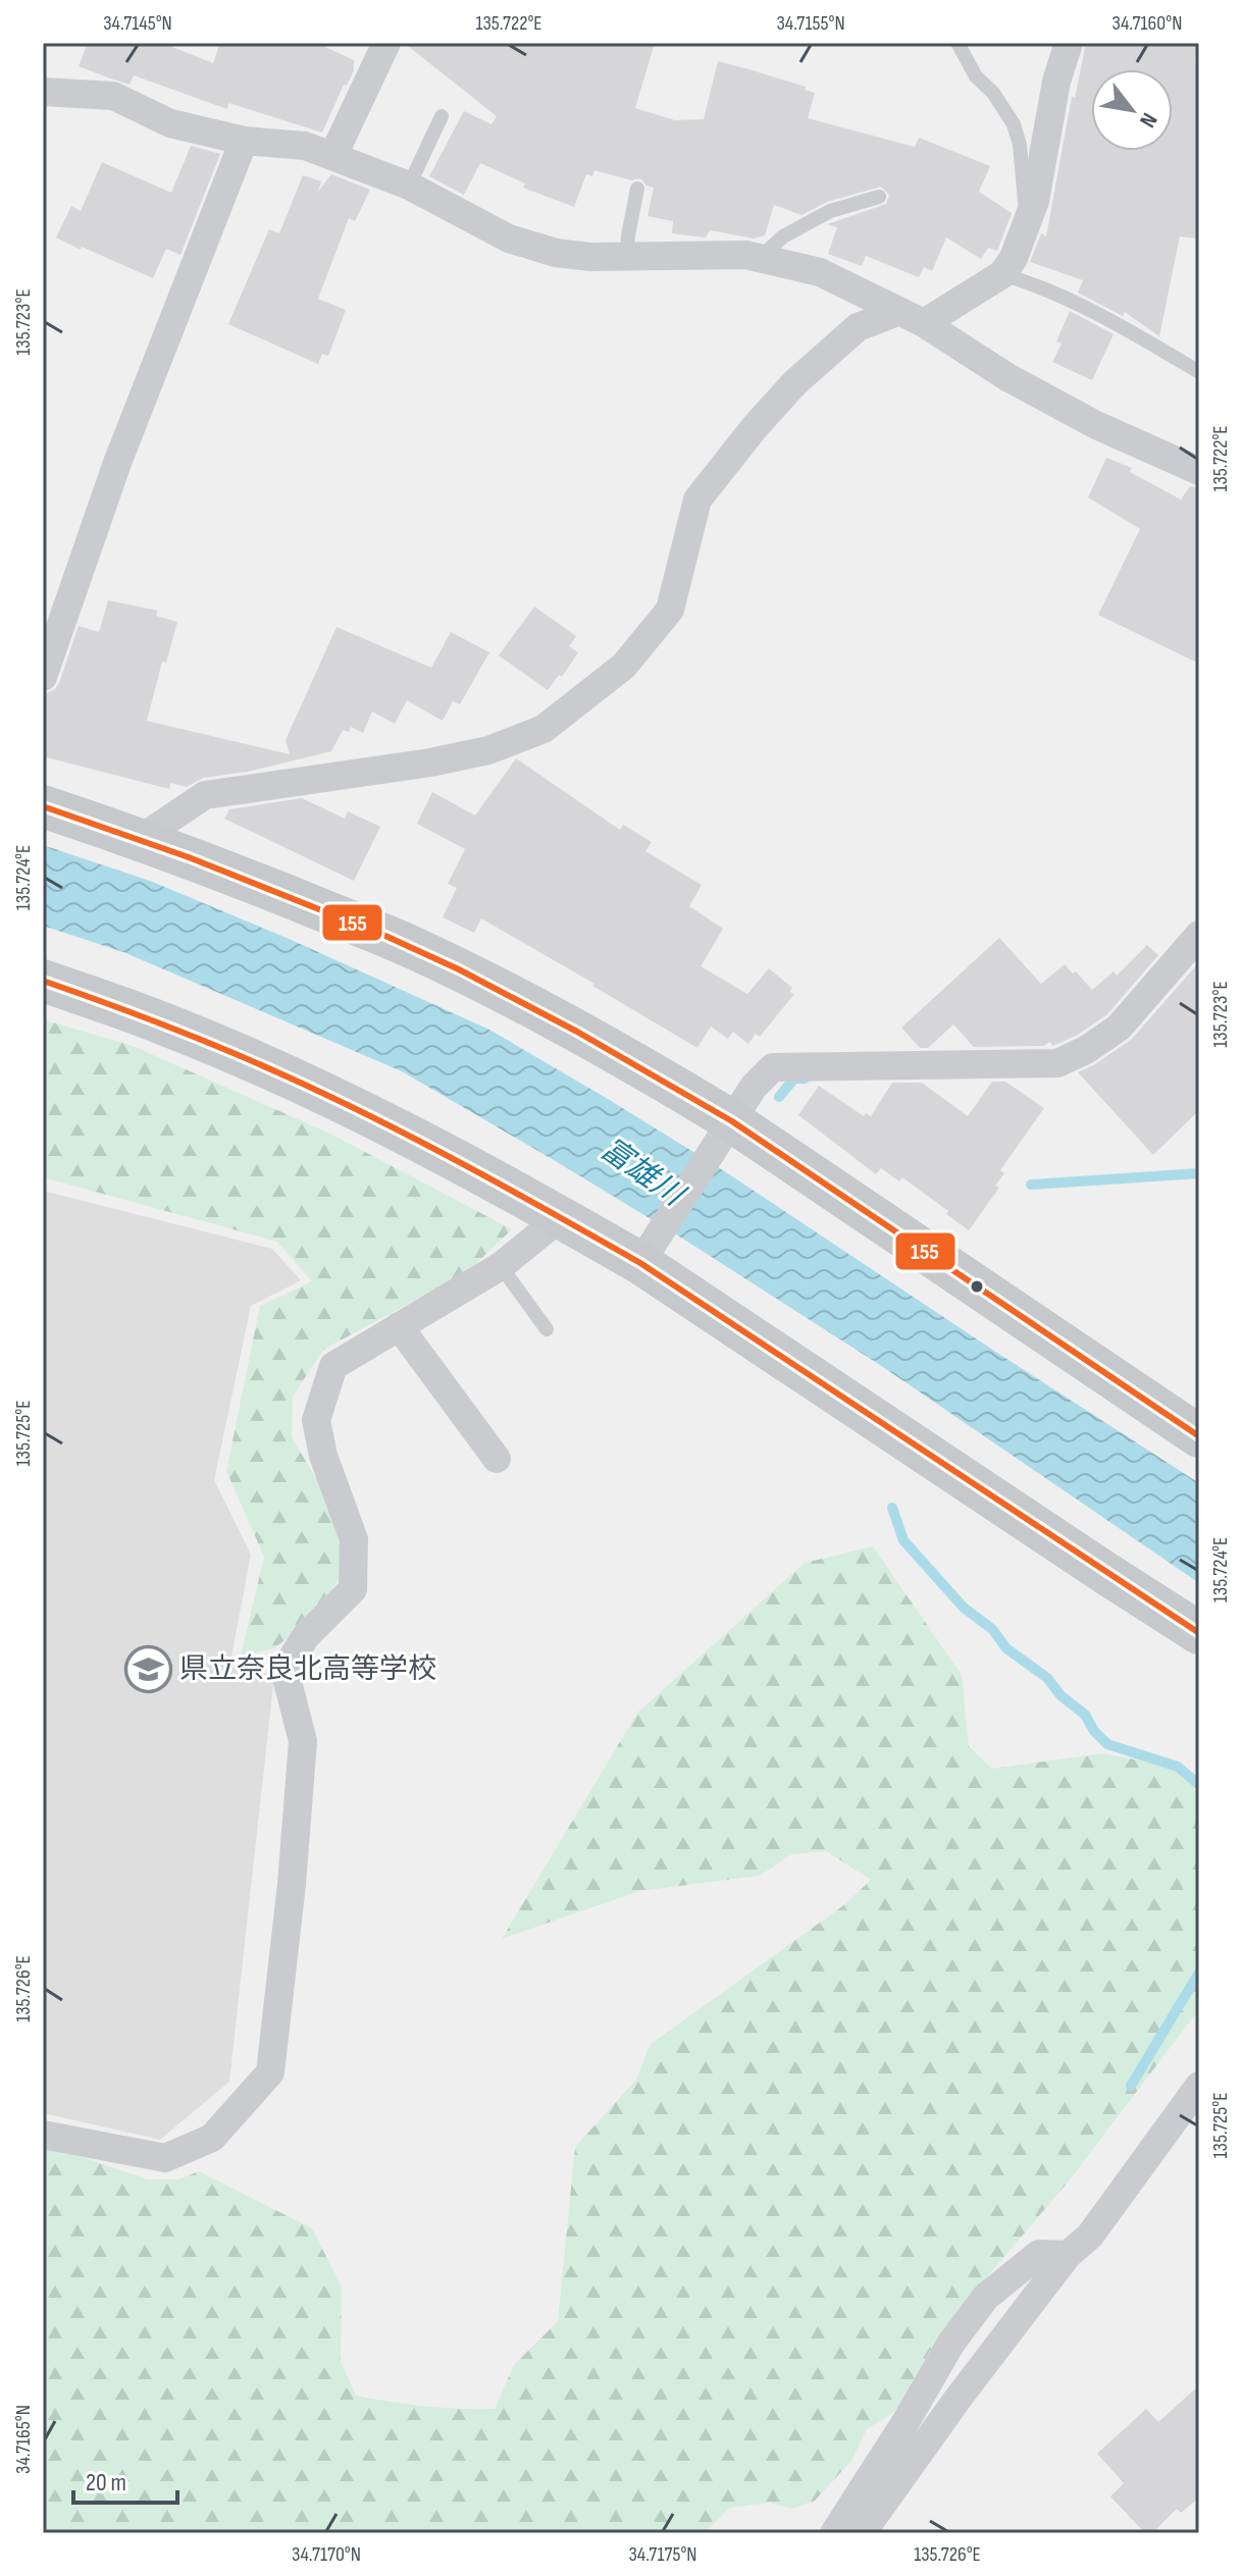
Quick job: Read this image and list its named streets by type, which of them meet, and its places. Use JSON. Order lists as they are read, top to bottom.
{
  "water": ["富雄川"],
  "places": {
    "school or university": ["県立奈良北高等学校"]
  },
  "lines": ["transit line 155"],
  "scale_bar": "20 m",
  "north": "bottom right",
  "coordinates": [
    "34.7145°N",
    "135.722°E",
    "34.7155°N",
    "34.7160°N",
    "135.723°E",
    "135.724°E",
    "135.725°E",
    "135.726°E",
    "34.7165°N",
    "34.7170°N",
    "34.7175°N"
  ]
}
